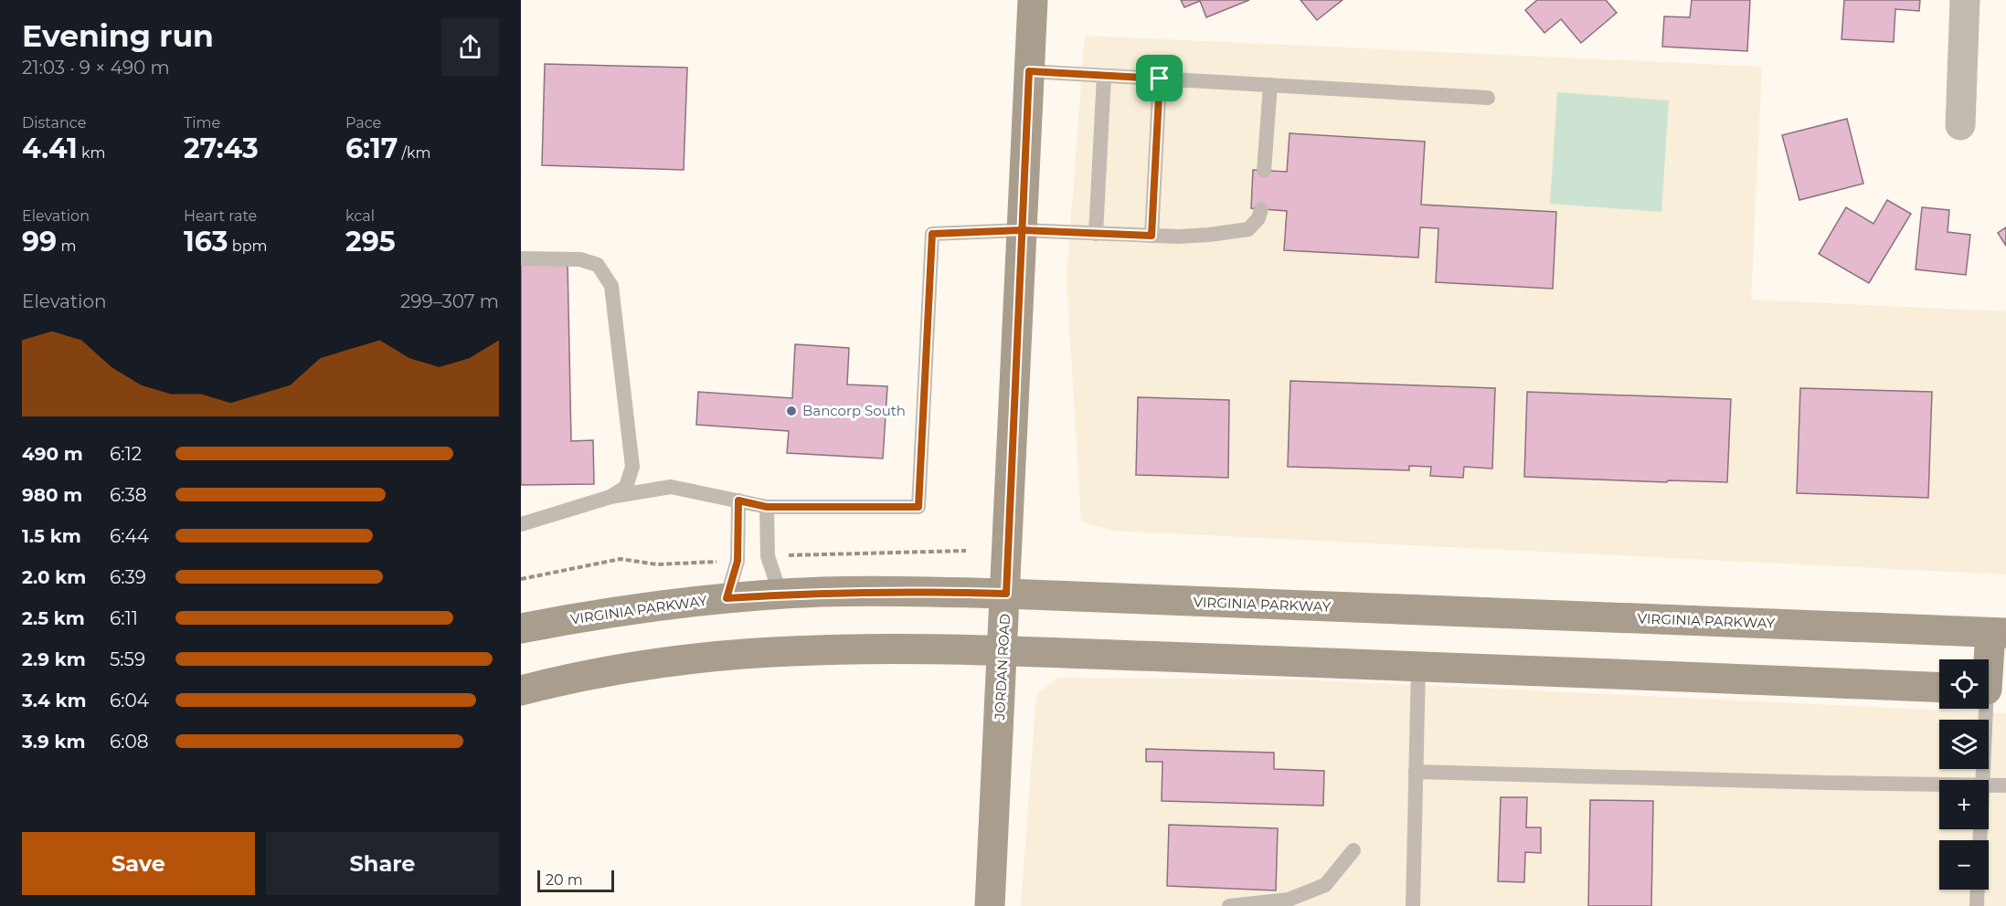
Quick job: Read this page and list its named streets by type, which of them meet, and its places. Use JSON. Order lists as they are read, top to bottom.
{
  "streets": {
    "main road": ["VIRGINIA PARKWAY", "JORDAN ROAD"]
  },
  "crossings": [
    ["VIRGINIA PARKWAY", "JORDAN ROAD"]
  ],
  "places": ["Bancorp South"],
  "scale_bar": "20 m",
  "page": {
    "heading": ["Evening run", "21:03 · 9 × 490 m"],
    "stats": [
      ["Distance", "4.41 km"],
      ["Time", "27:43"],
      ["Pace", "6:17 /km"],
      ["Elevation", "99 m"],
      ["Heart rate", "163 bpm"],
      ["kcal", "295"]
    ],
    "chart": ["Elevation", "299–307 m"],
    "list": [
      {
        "name": "490 m",
        "note": "6:12"
      },
      {
        "name": "980 m",
        "note": "6:38"
      },
      {
        "name": "1.5 km",
        "note": "6:44"
      },
      {
        "name": "2.0 km",
        "note": "6:39"
      },
      {
        "name": "2.5 km",
        "note": "6:11"
      },
      {
        "name": "2.9 km",
        "note": "5:59"
      },
      {
        "name": "3.4 km",
        "note": "6:04"
      },
      {
        "name": "3.9 km",
        "note": "6:08"
      }
    ],
    "map_buttons": ["+", "−"],
    "buttons": ["Save", "Share"],
    "scale": "20 m"
  }
}
